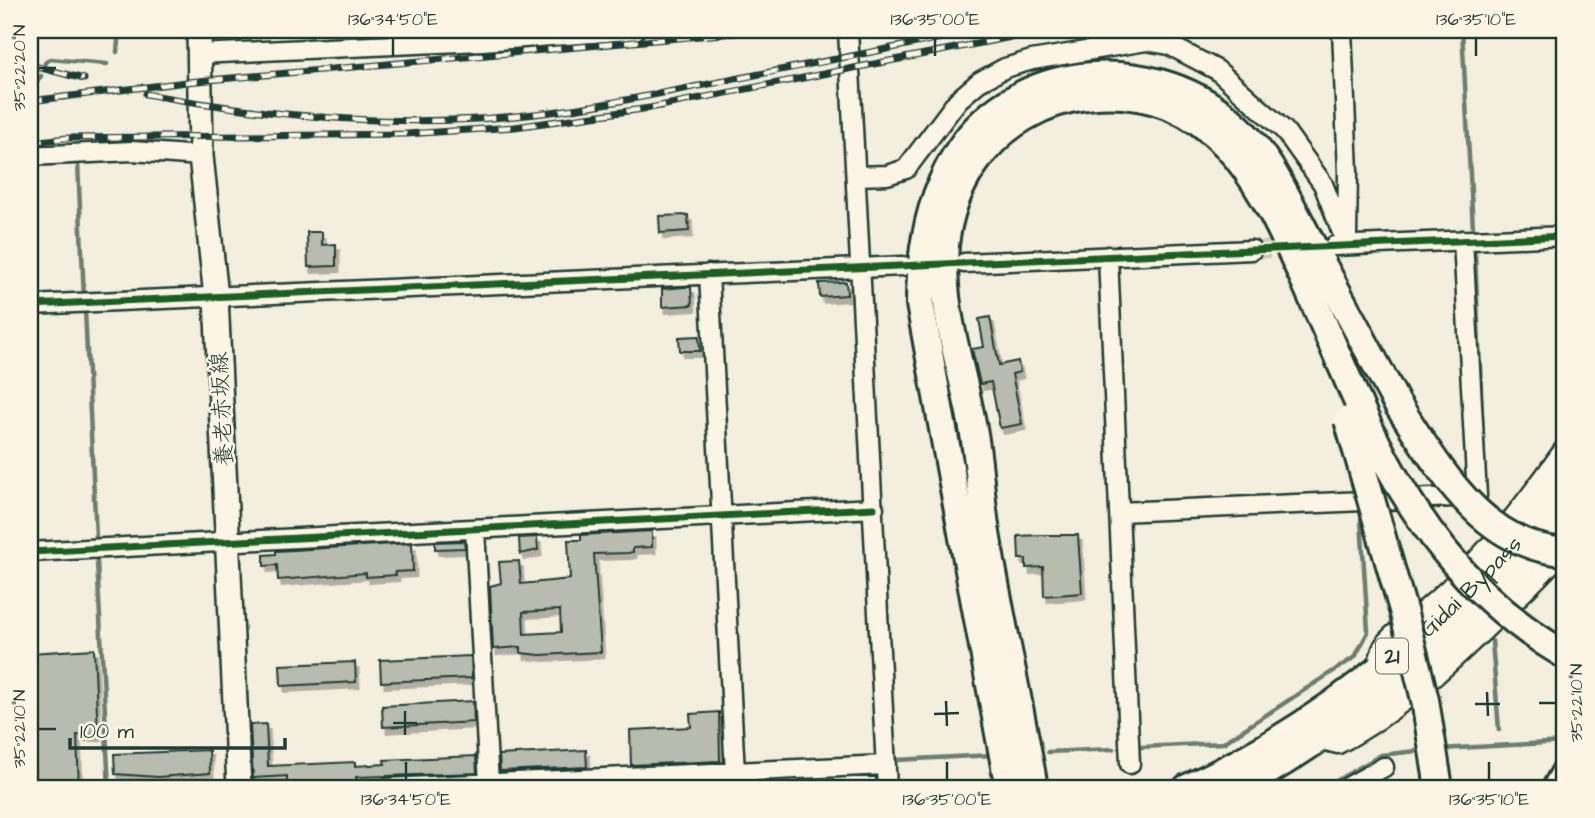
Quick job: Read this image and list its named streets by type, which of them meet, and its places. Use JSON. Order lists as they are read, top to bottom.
{
  "streets": {
    "highway": ["Gidai Bypass", "21"],
    "main road": ["養老赤坂線"]
  },
  "scale_bar": "100 m",
  "coordinates": [
    "136°34'50\"E",
    "136°35'00\"E",
    "136°35'10\"E",
    "35°22'20\"N",
    "35°22'10\"N"
  ]
}
